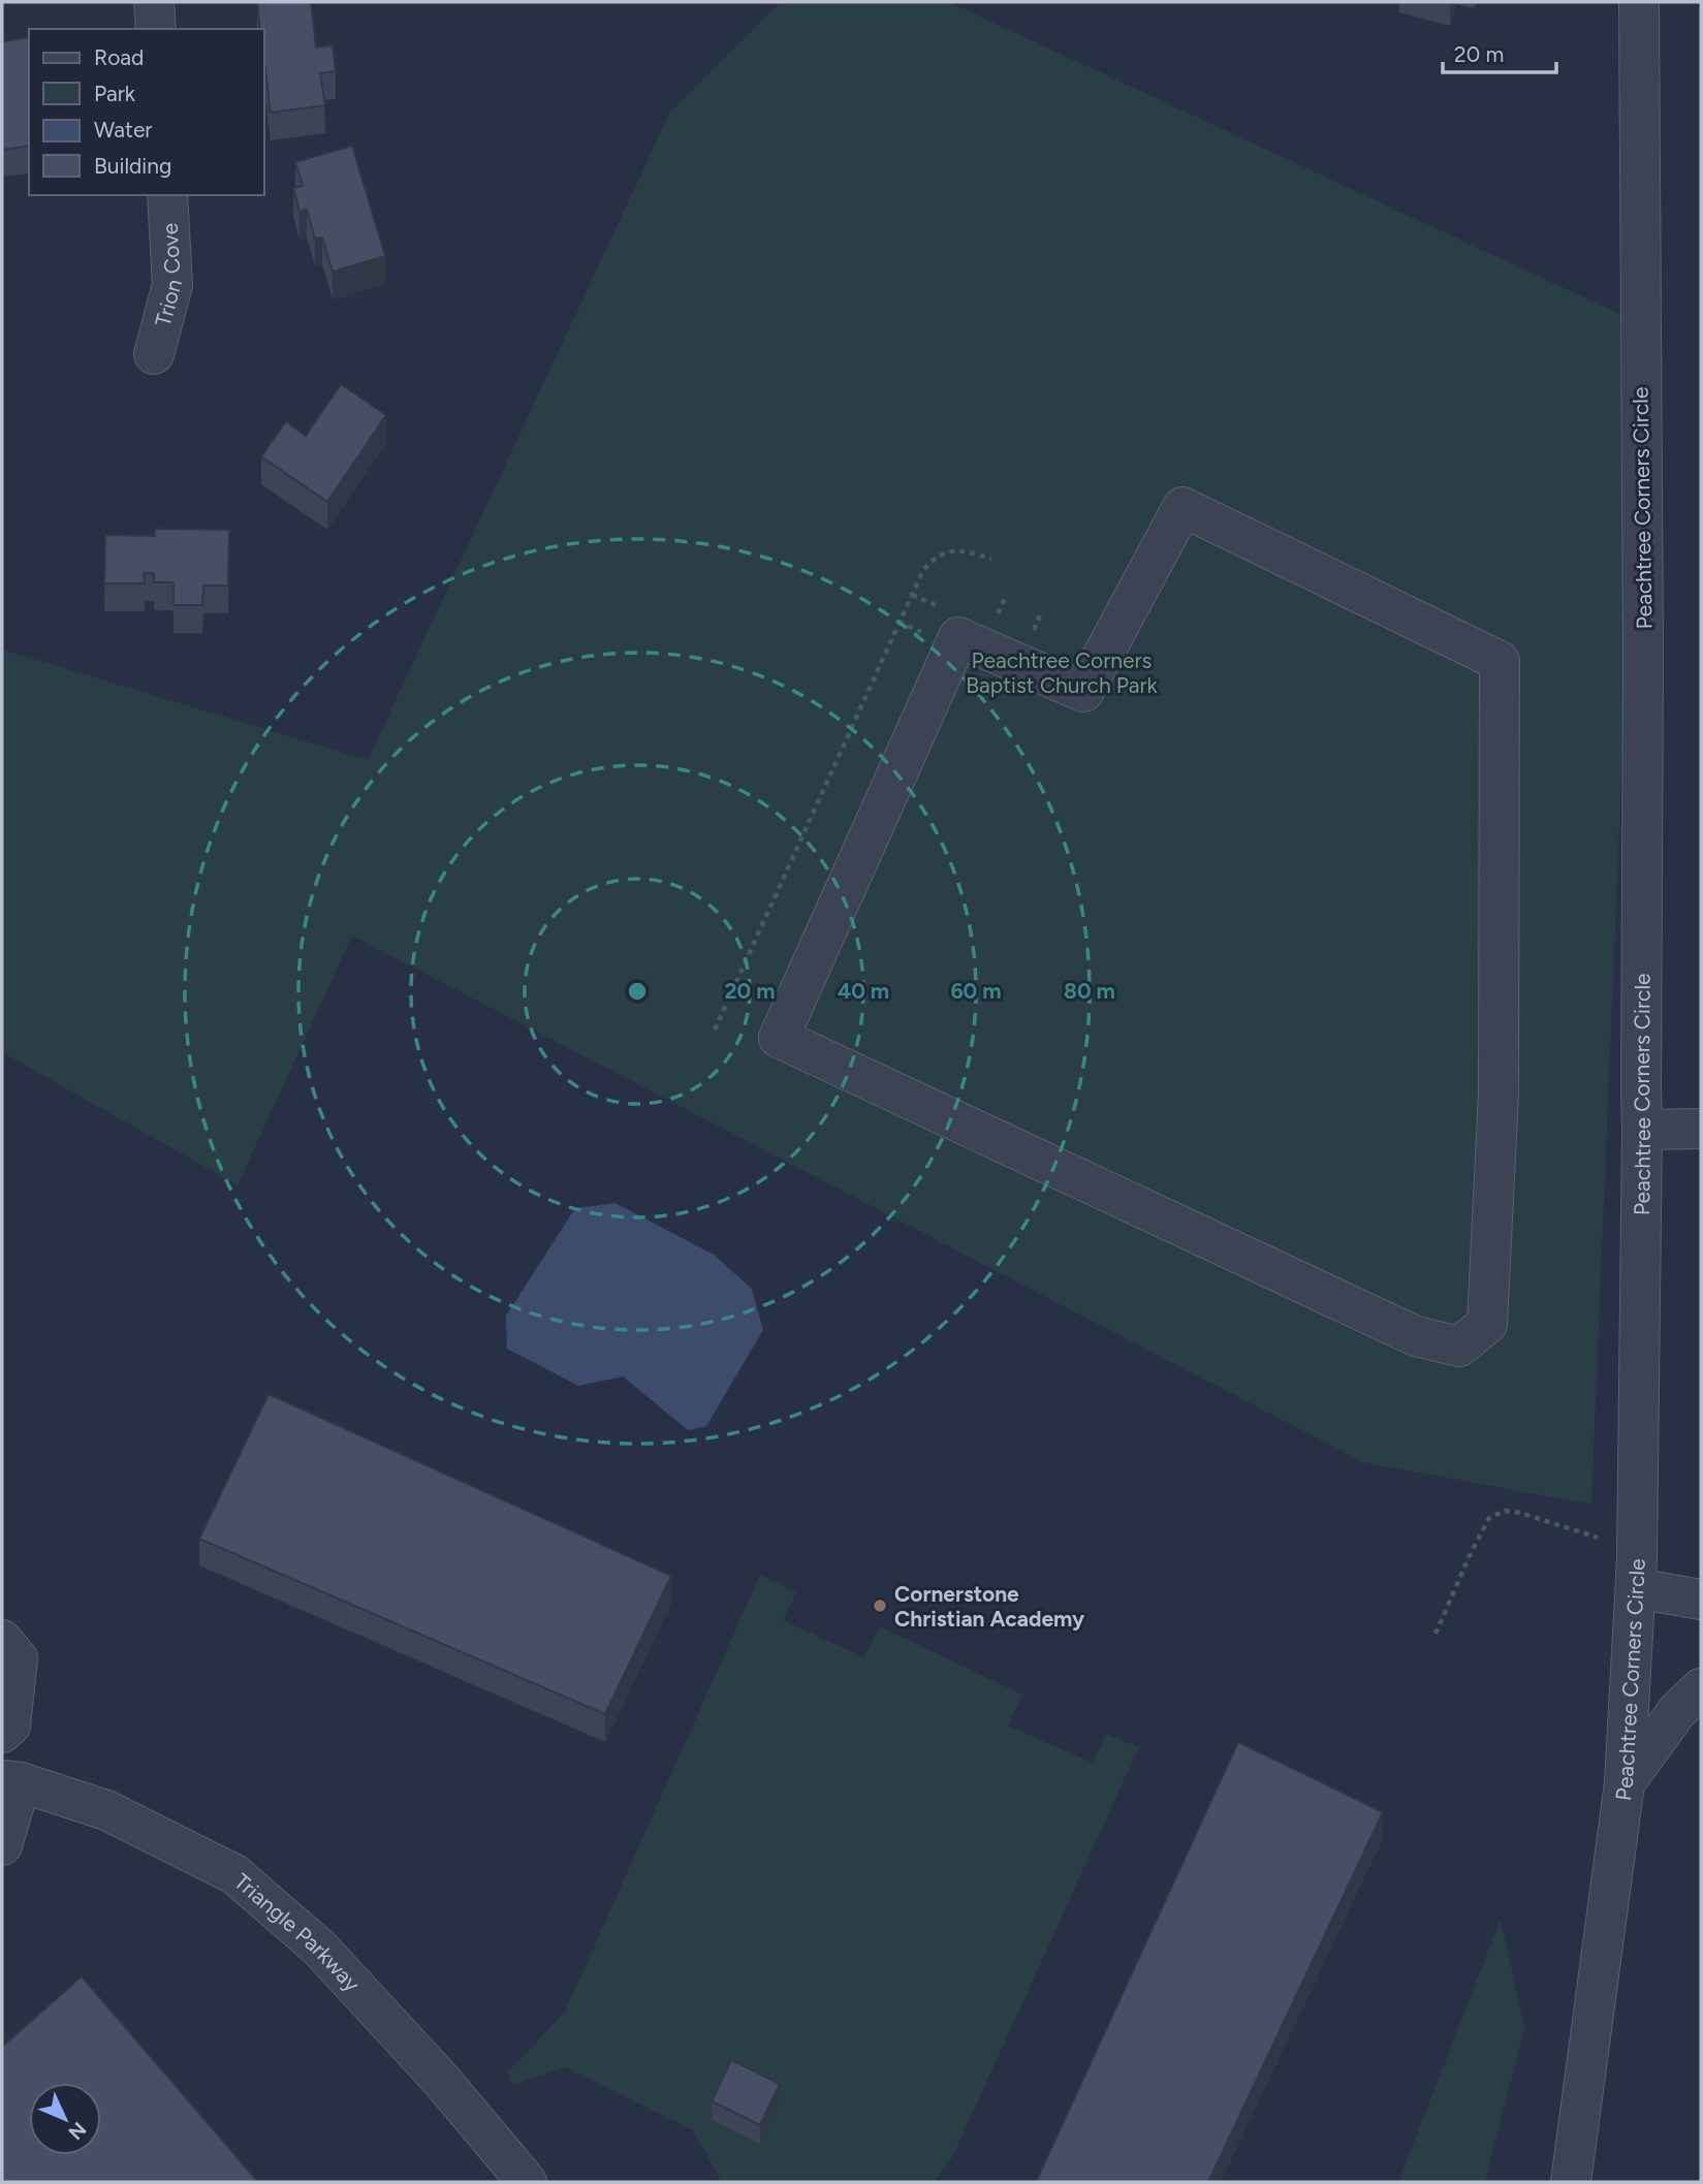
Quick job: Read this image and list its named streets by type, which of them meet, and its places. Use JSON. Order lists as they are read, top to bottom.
{
  "streets": {
    "street": ["Trion Cove", "Peachtree Corners Circle", "Triangle Parkway"]
  },
  "parks": ["Peachtree Corners Baptist Church Park"],
  "places": ["Cornerstone Christian Academy"],
  "legend": [
    "Road",
    "Park",
    "Water",
    "Building"
  ],
  "scale_bar": "20 m",
  "north": "bottom right",
  "rings": [
    "20 m",
    "40 m",
    "60 m",
    "80 m"
  ]
}
